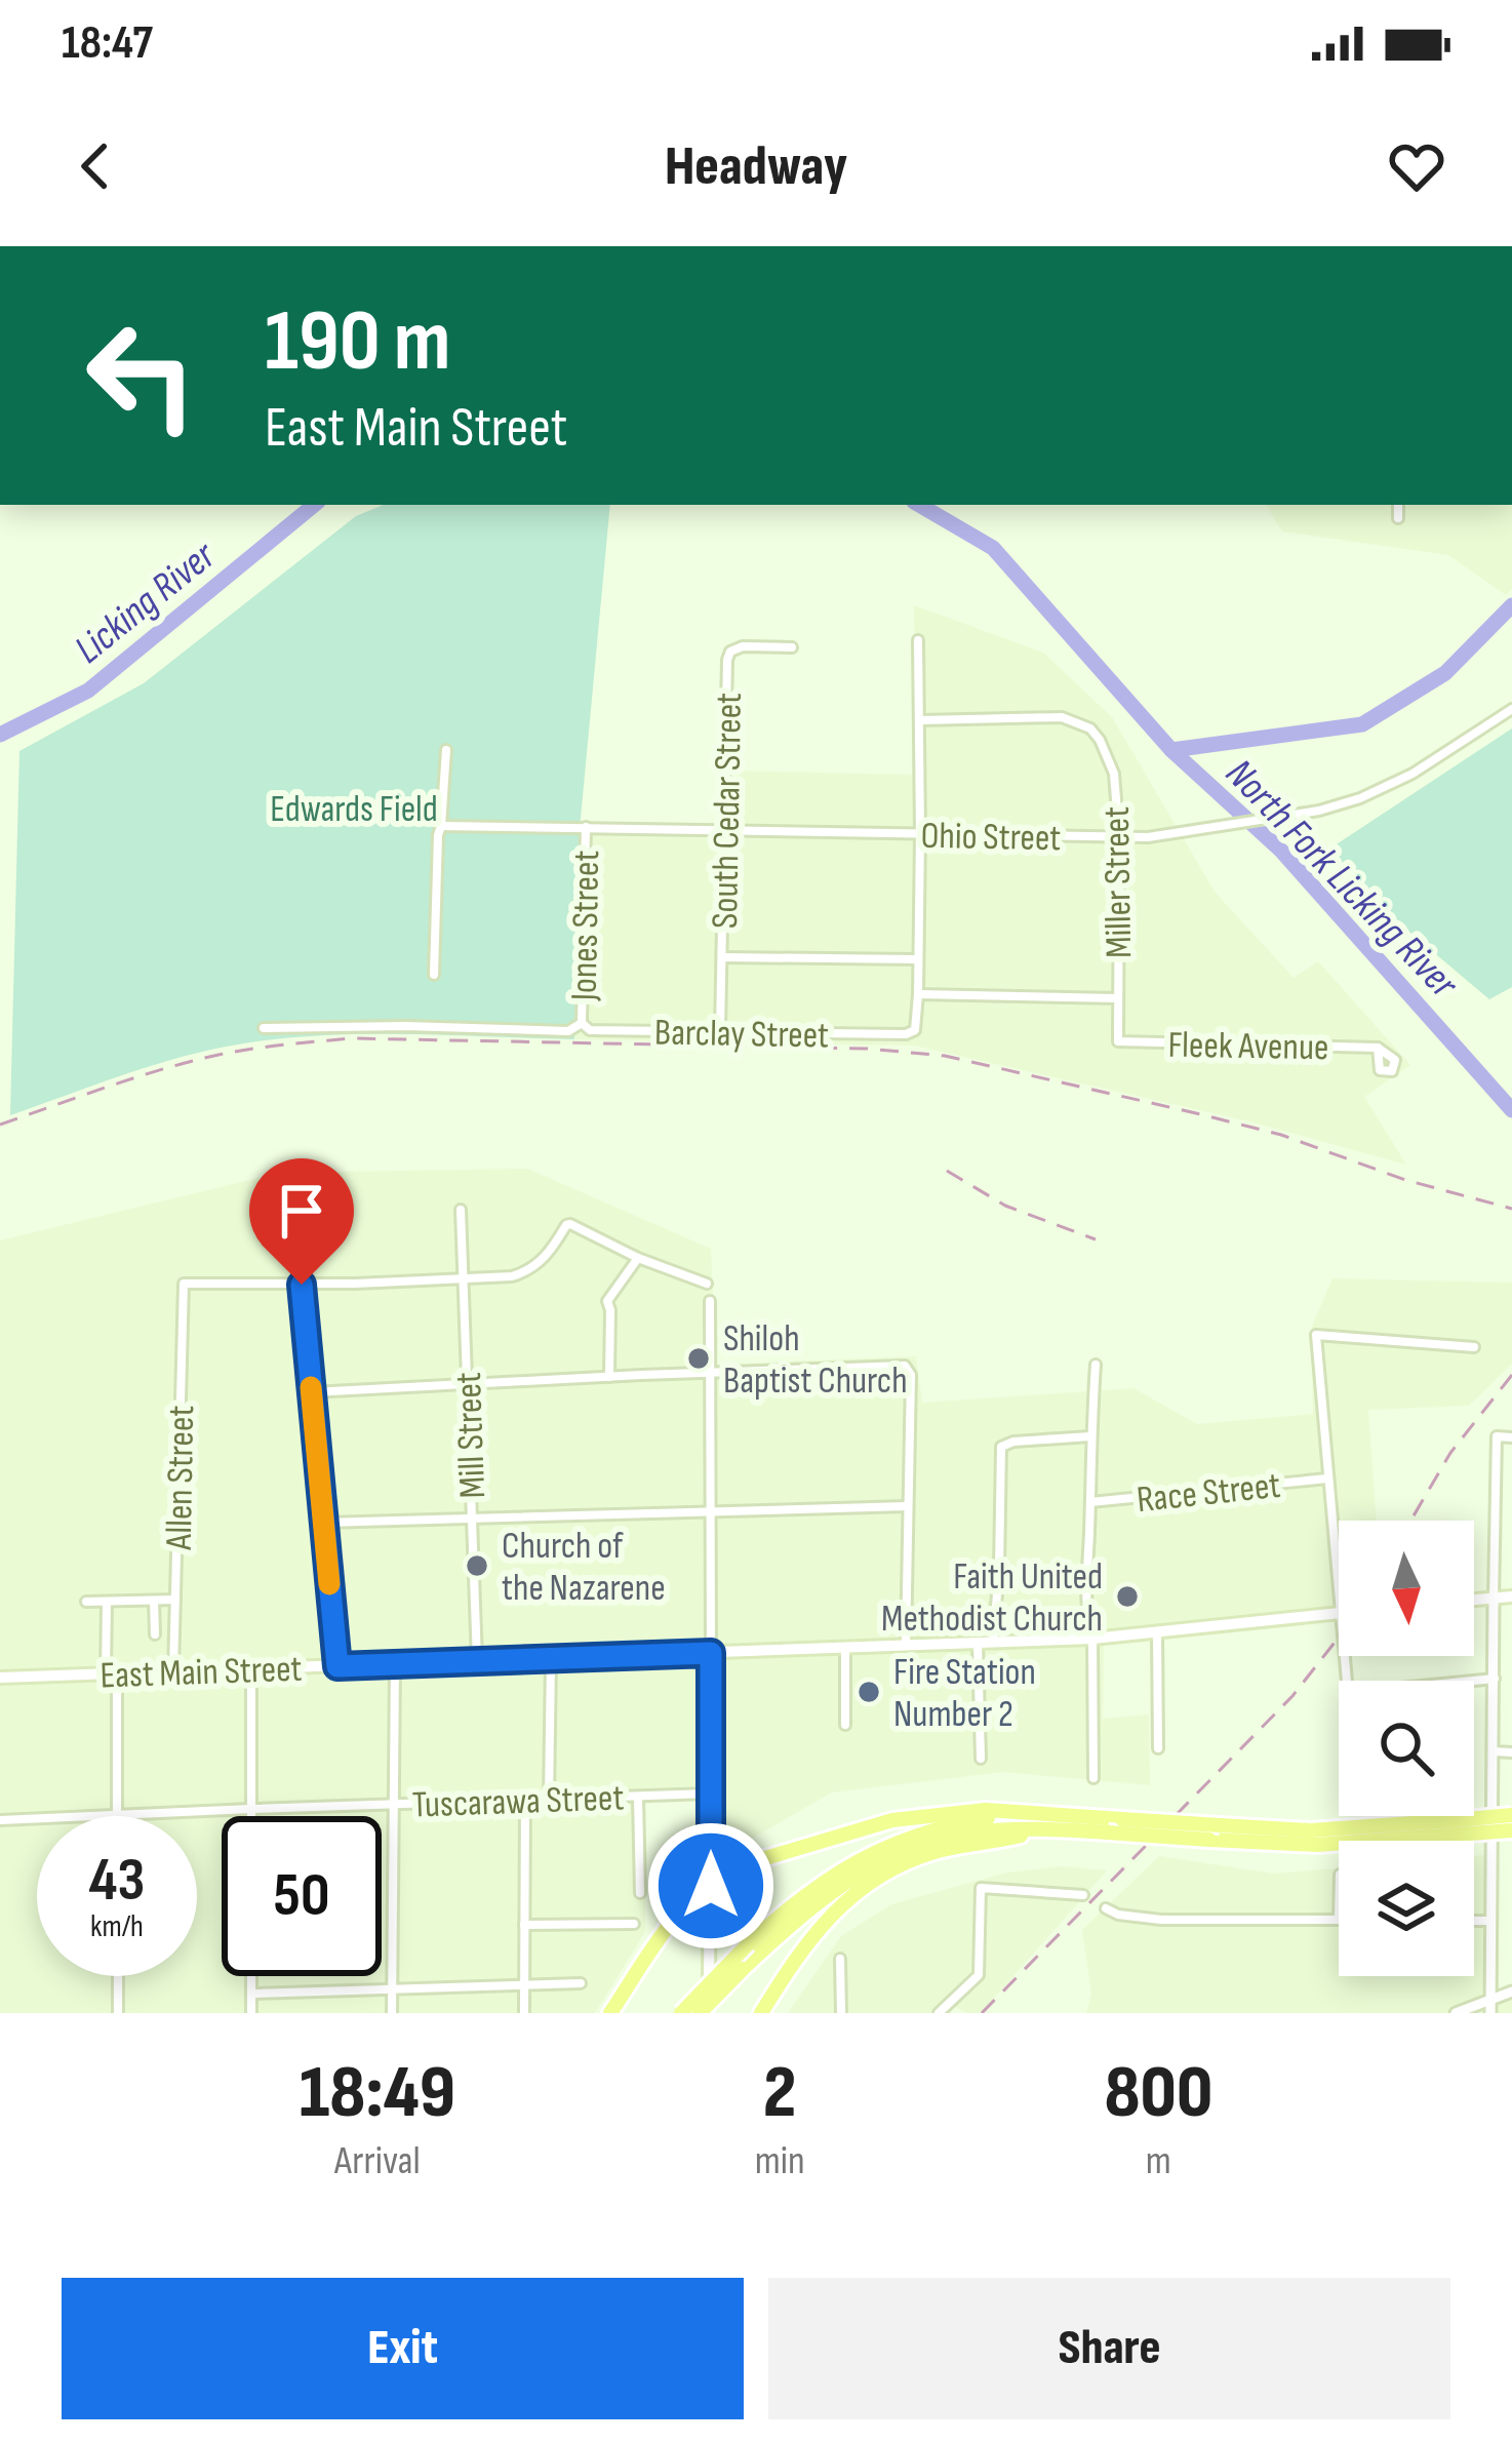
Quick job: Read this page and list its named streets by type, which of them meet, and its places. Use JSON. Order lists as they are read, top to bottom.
{
  "streets": {
    "main road": ["East Main Street"],
    "street": [
      "South Cedar Street",
      "Ohio Street",
      "Miller Street",
      "Jones Street",
      "Barclay Street",
      "Fleek Avenue",
      "Mill Street",
      "Allen Street",
      "Race Street",
      "Tuscarawa Street"
    ]
  },
  "crossings": [
    ["South Cedar Street", "Ohio Street"],
    ["South Cedar Street", "Barclay Street"],
    ["Ohio Street", "Miller Street"],
    ["Ohio Street", "Jones Street"],
    ["Miller Street", "Fleek Avenue"],
    ["Jones Street", "Barclay Street"],
    ["Mill Street", "East Main Street"],
    ["Allen Street", "East Main Street"]
  ],
  "water": ["Licking River", "North Fork Licking River"],
  "parks": ["Edwards Field"],
  "places": [
    "Shiloh Baptist Church",
    "Church of the Nazarene",
    "Faith United Methodist Church",
    "Fire Station Number 2"
  ],
  "north": "bottom",
  "page": {
    "status": "18:47",
    "header": "Headway",
    "turn": ["190 m", "East Main Street"],
    "speed": "43 km/h",
    "limit": "50",
    "eta": [
      "18:49",
      "Arrival",
      "2",
      "min",
      "800",
      "m"
    ],
    "buttons": ["Exit", "Share"]
  }
}
